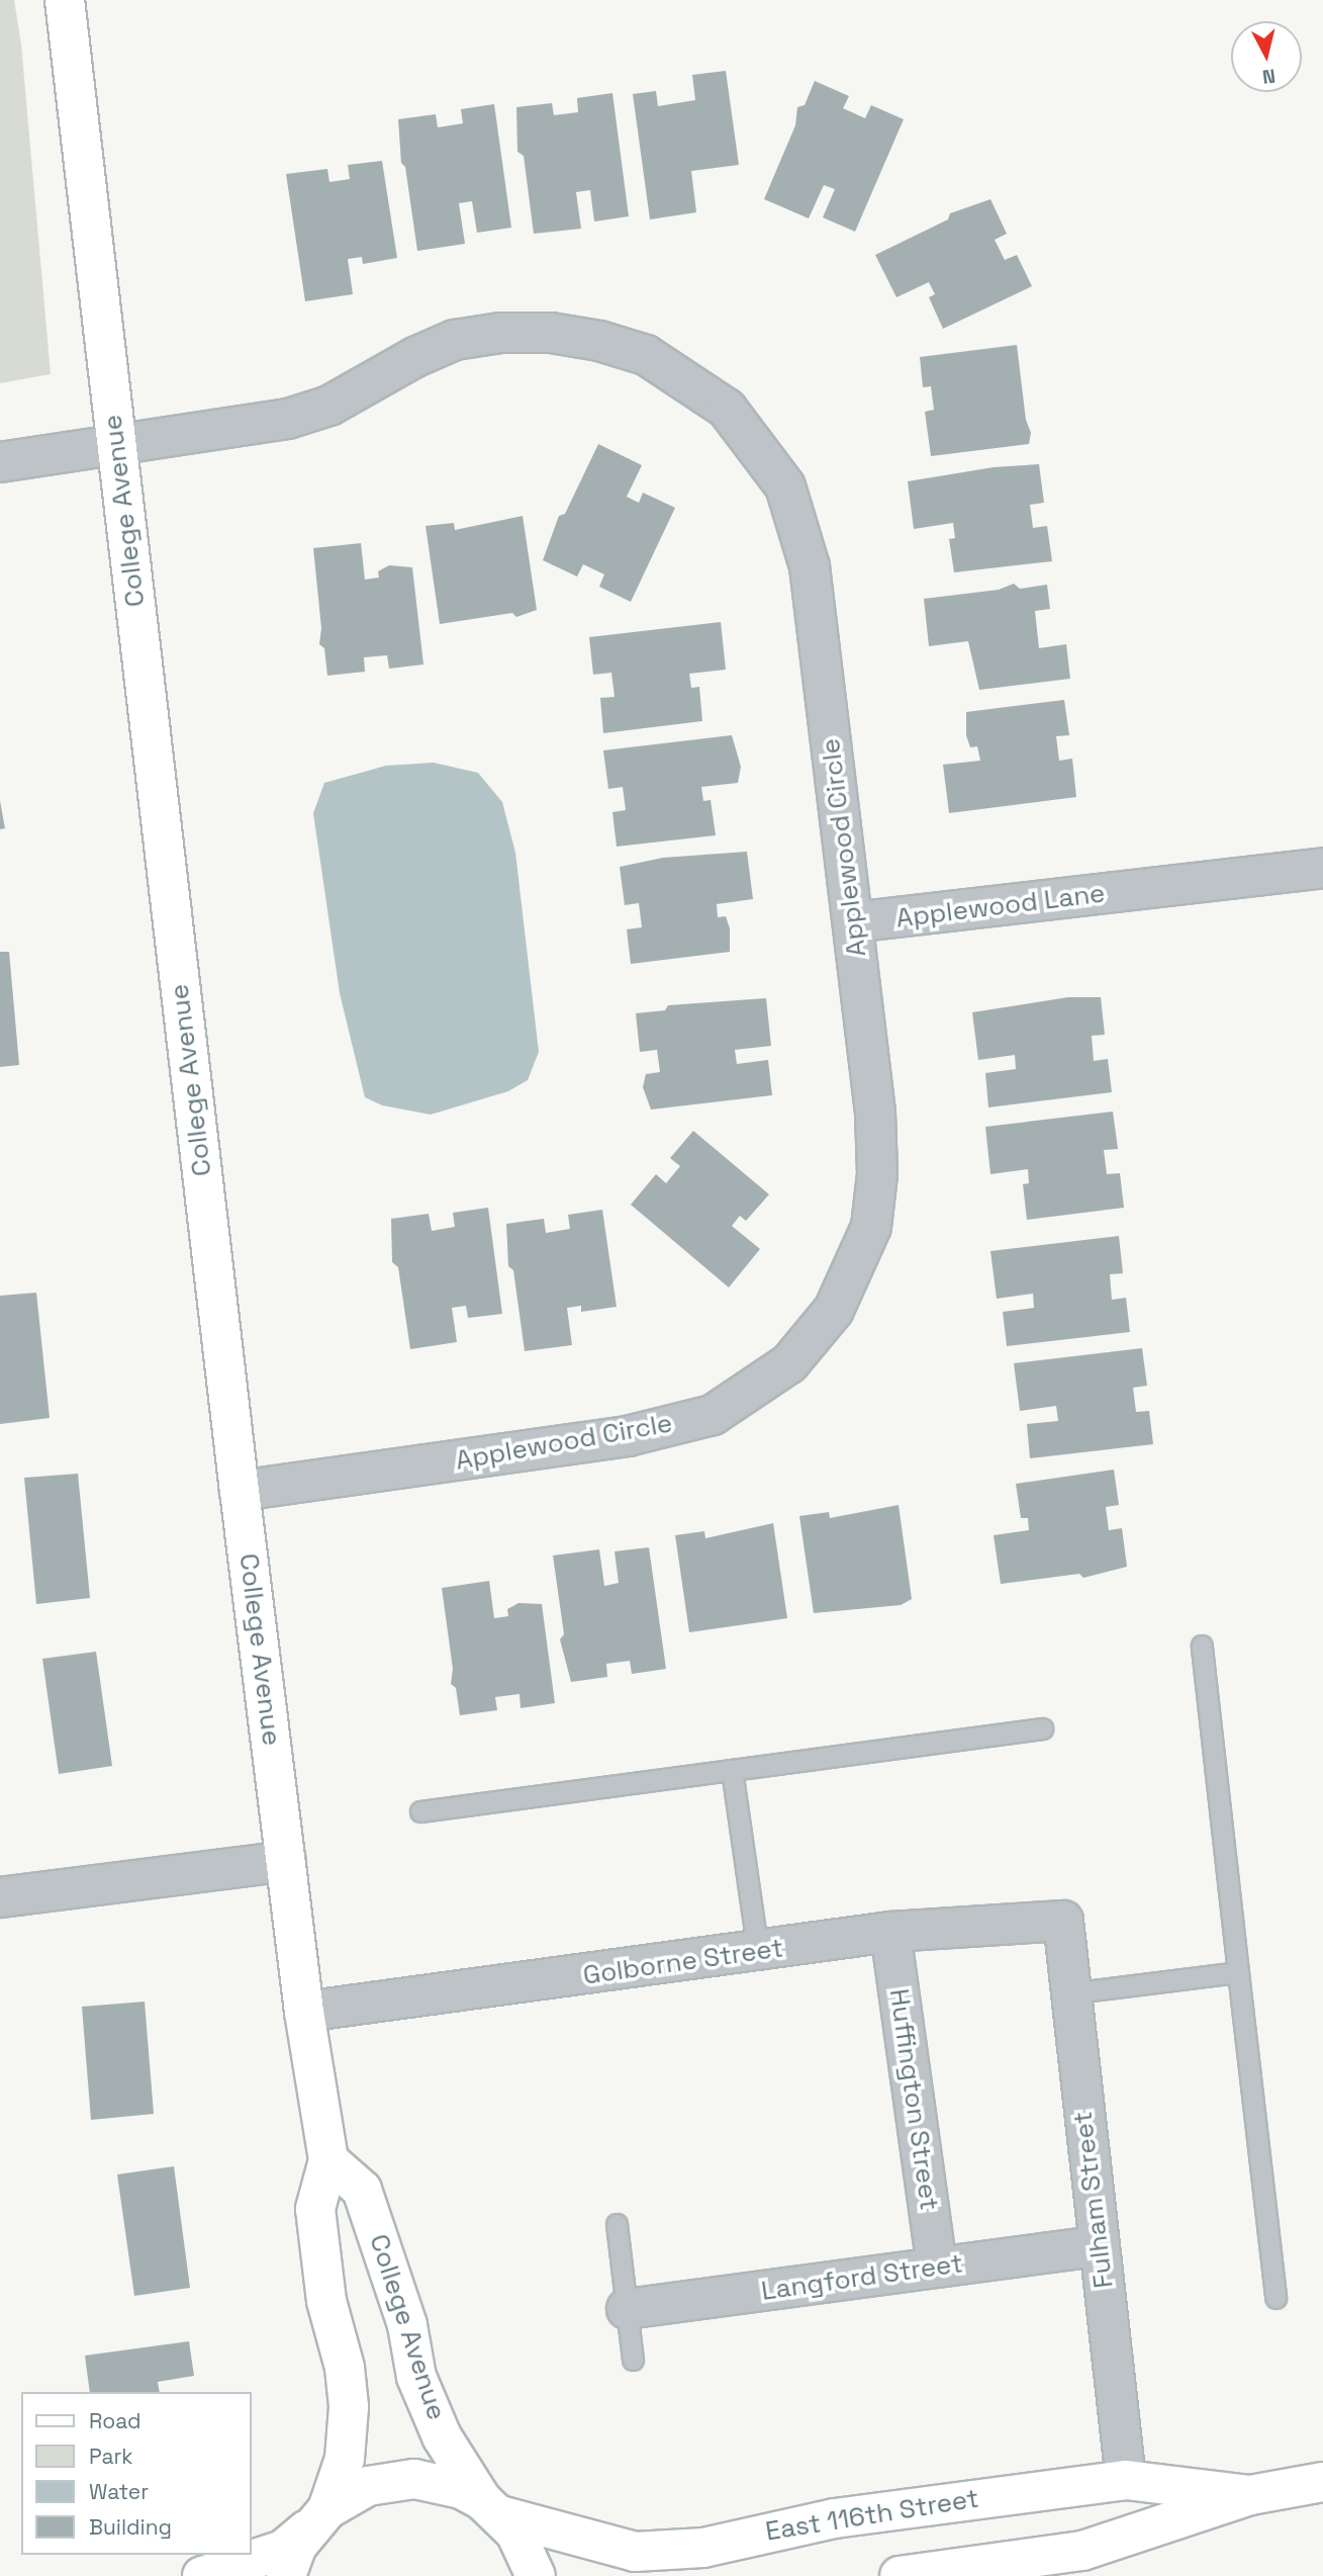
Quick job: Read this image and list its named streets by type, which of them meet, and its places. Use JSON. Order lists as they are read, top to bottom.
{
  "streets": {
    "main road": ["College Avenue", "East 116th Street"],
    "street": [
      "Applewood Circle",
      "Applewood Lane",
      "Golborne Street",
      "Huffington Street",
      "Fulham Street",
      "Langford Street"
    ]
  },
  "crossings": [
    ["College Avenue", "Applewood Circle"],
    ["College Avenue", "Golborne Street"],
    ["College Avenue", "East 116th Street"],
    ["Applewood Circle", "Applewood Lane"],
    ["Golborne Street", "Huffington Street"],
    ["Golborne Street", "Fulham Street"],
    ["Huffington Street", "Langford Street"],
    ["Fulham Street", "Langford Street"],
    ["Fulham Street", "East 116th Street"]
  ],
  "legend": [
    "Road",
    "Park",
    "Water",
    "Building"
  ],
  "north": "bottom"
}
